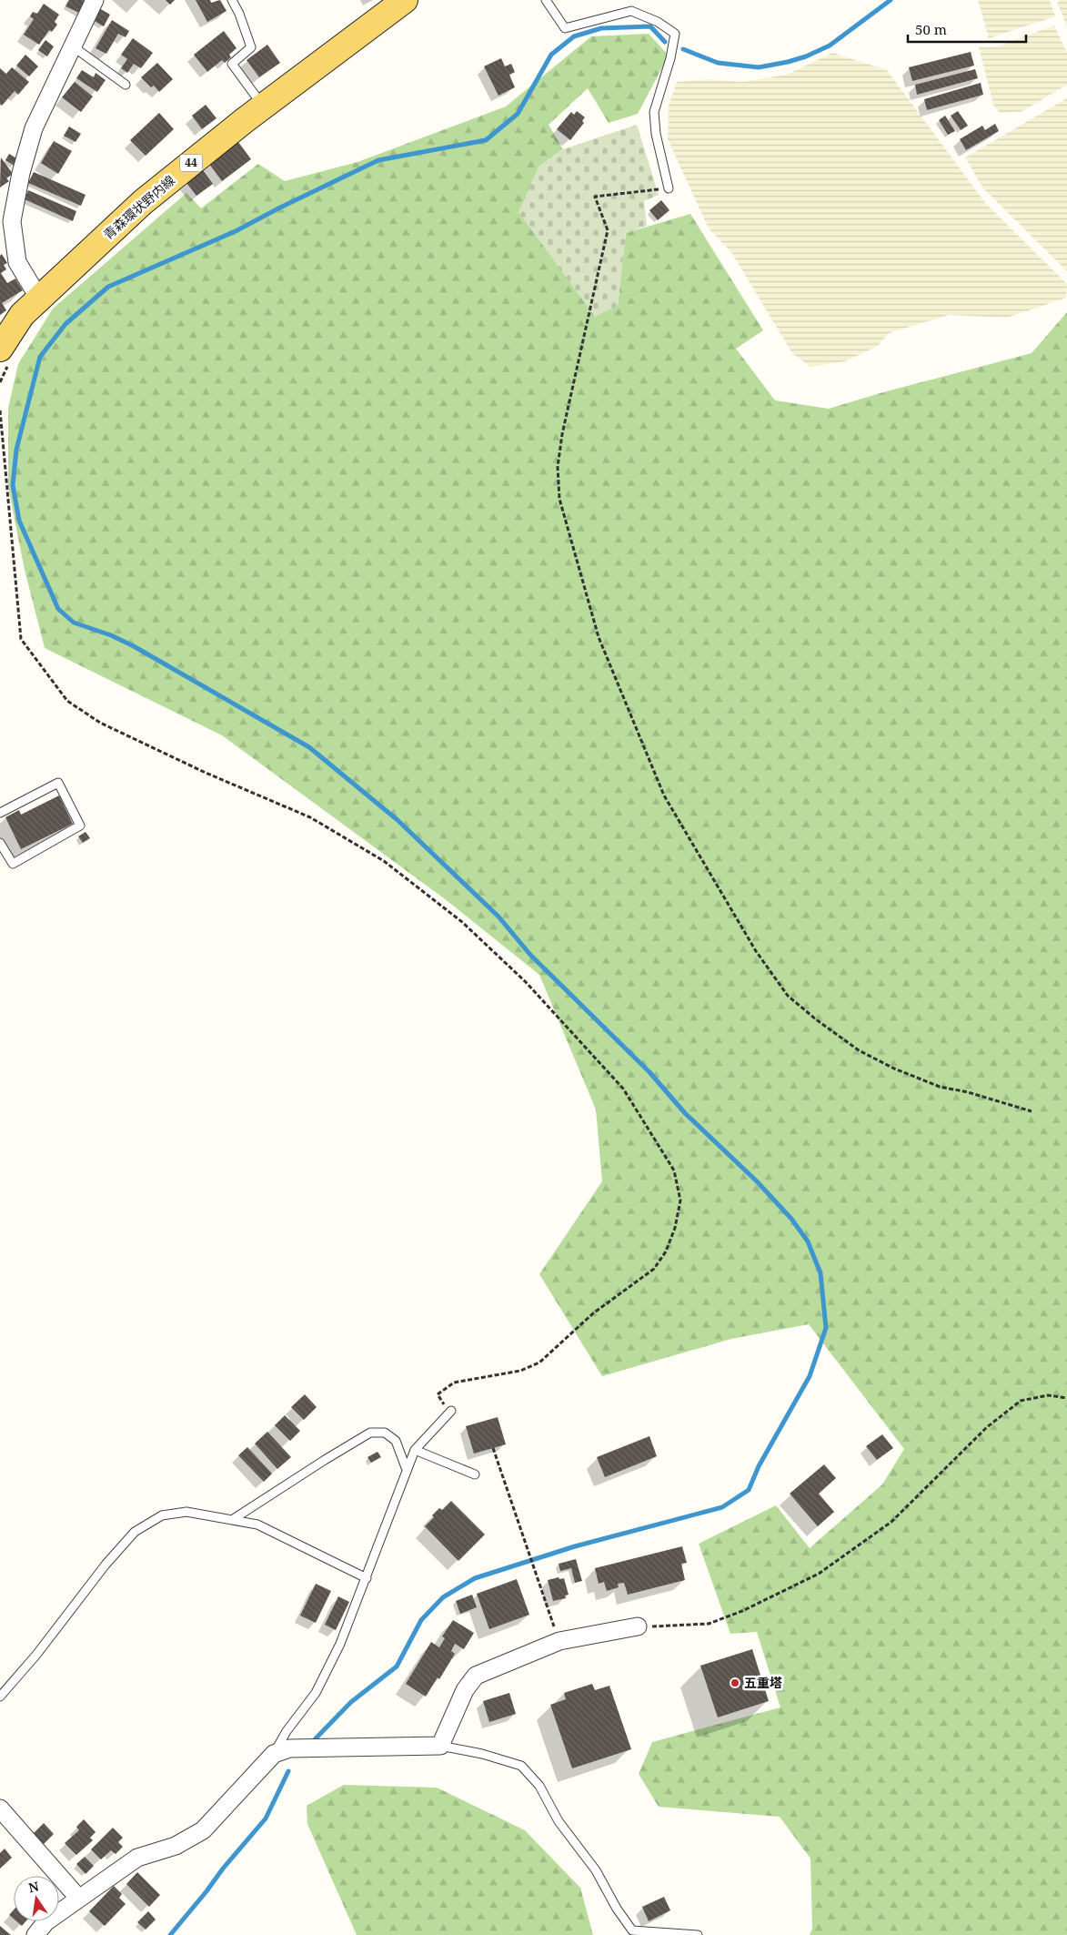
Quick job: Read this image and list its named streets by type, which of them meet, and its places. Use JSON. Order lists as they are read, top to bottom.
{
  "streets": {
    "main road": ["44", "青森環状野内線"]
  },
  "places": ["五重塔"],
  "scale_bar": "50 m",
  "north": "top"
}
